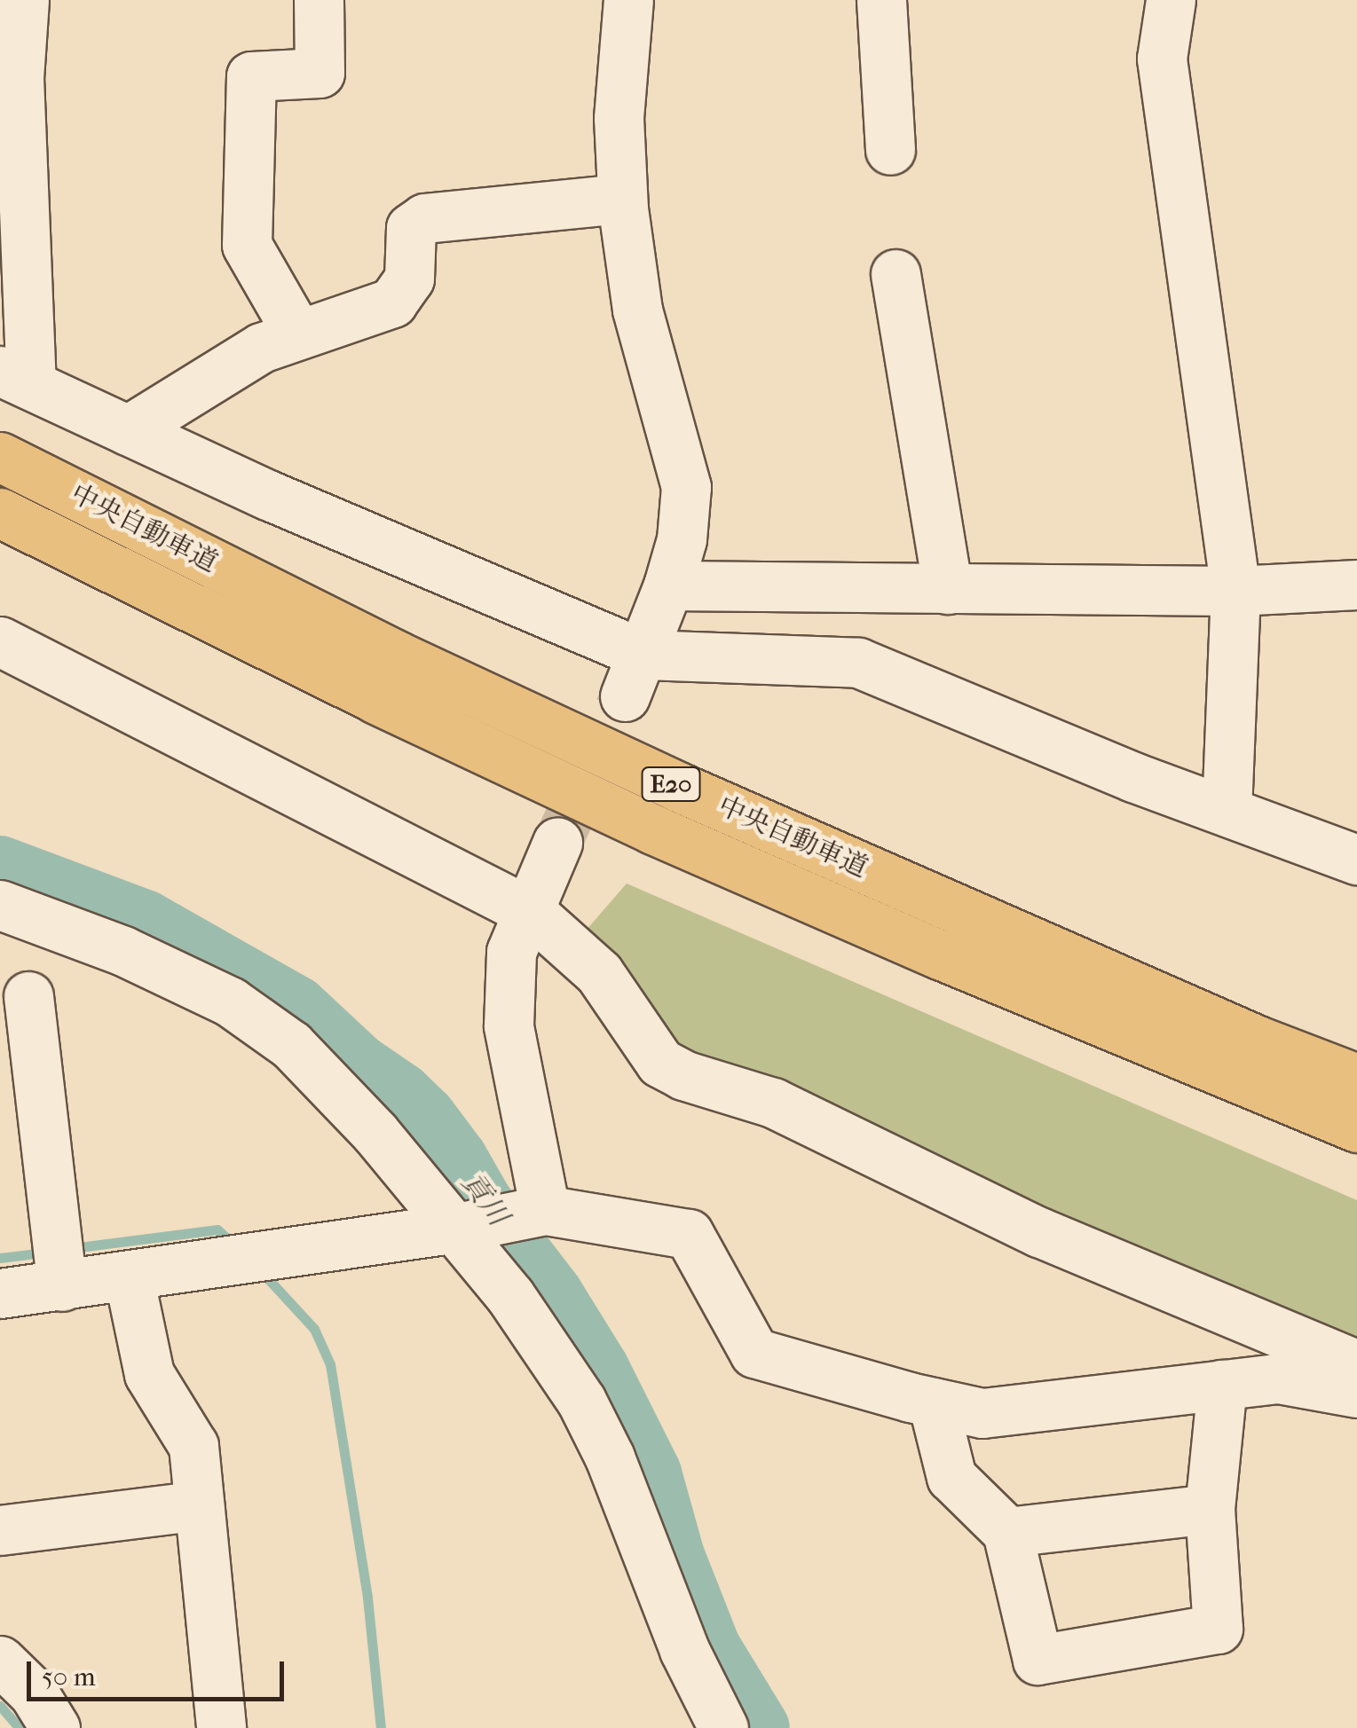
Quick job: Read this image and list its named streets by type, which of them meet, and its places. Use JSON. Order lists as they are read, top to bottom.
{
  "streets": {
    "highway": ["中央自動車道", "E20"]
  },
  "water": ["貢川"],
  "scale_bar": "50 m"
}
